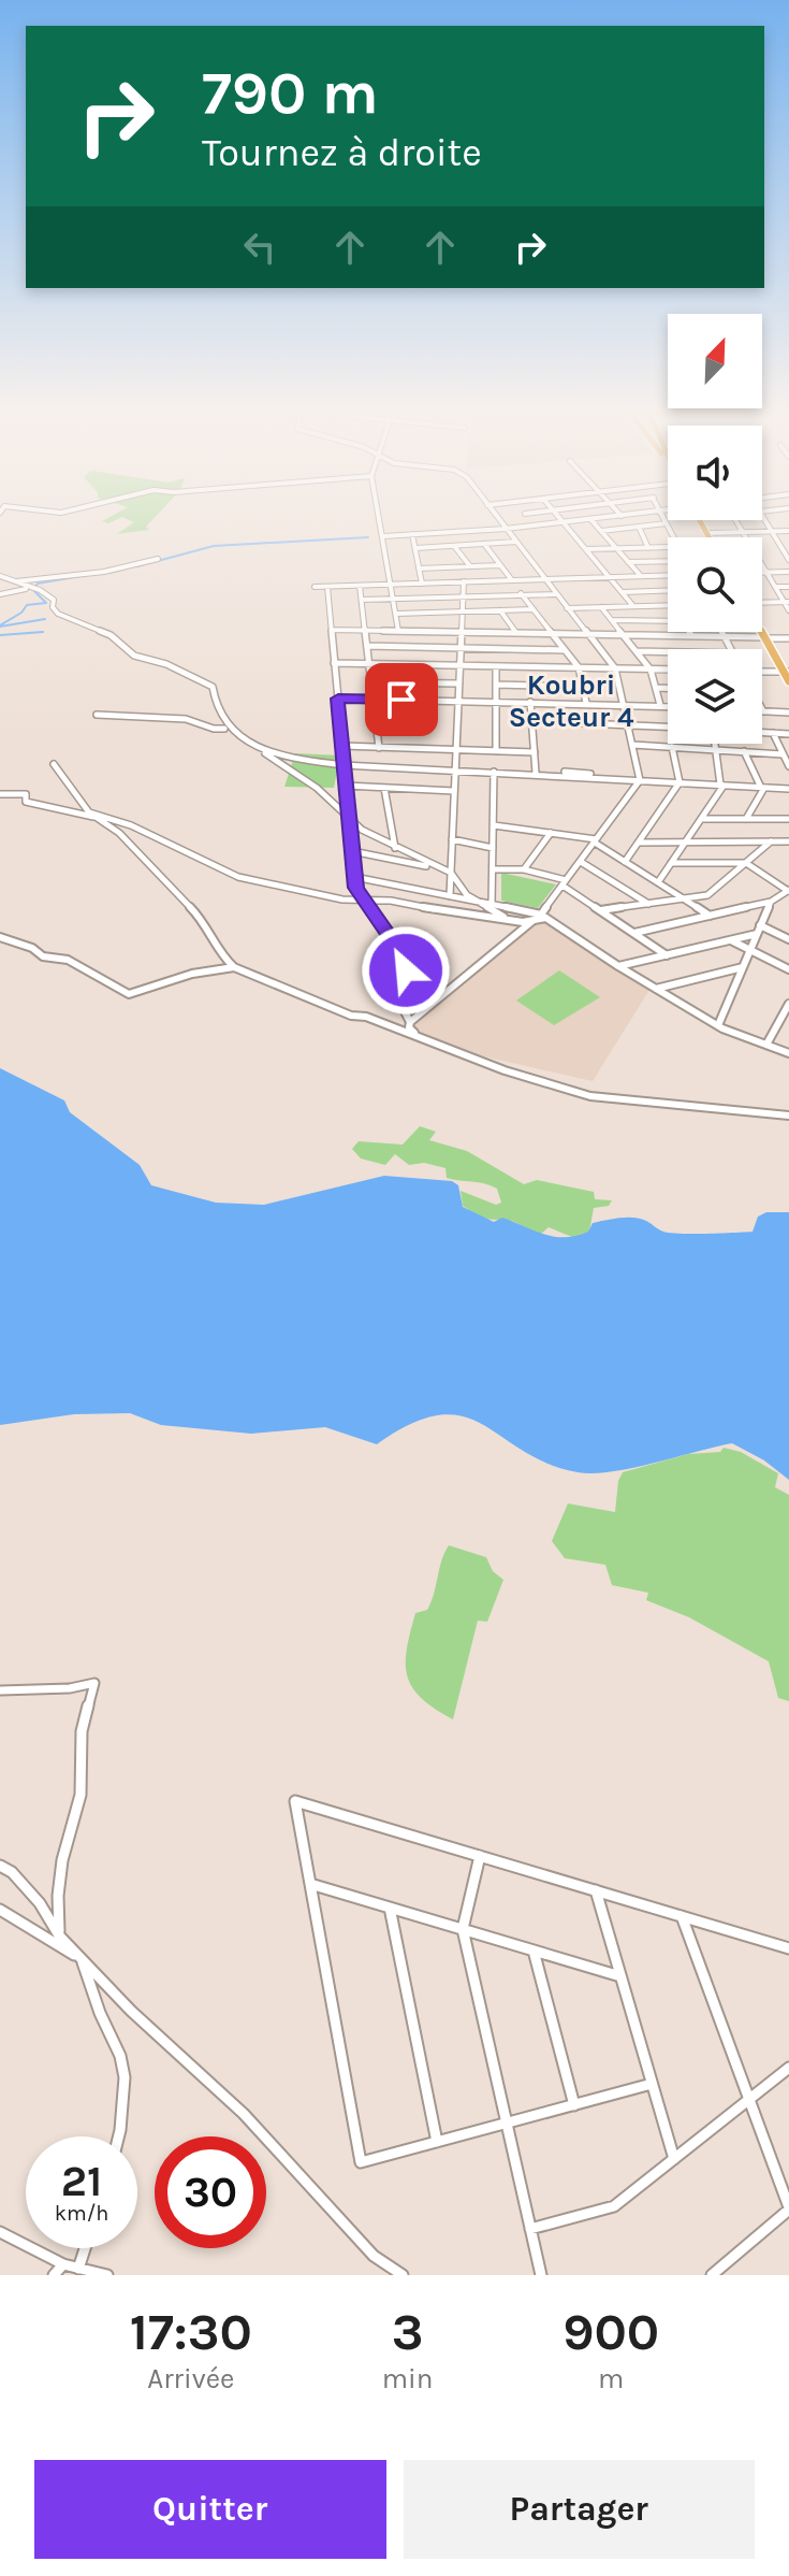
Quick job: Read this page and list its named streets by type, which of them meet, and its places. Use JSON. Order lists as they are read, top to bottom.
{
  "districts": ["Koubri Secteur 4"],
  "north": "top right",
  "page": {
    "turn": ["790 m", "Tournez à droite"],
    "speed": "21 km/h",
    "limit": "30",
    "eta": [
      "17:30",
      "Arrivée",
      "3",
      "min",
      "900",
      "m"
    ],
    "buttons": ["Quitter", "Partager"]
  }
}
